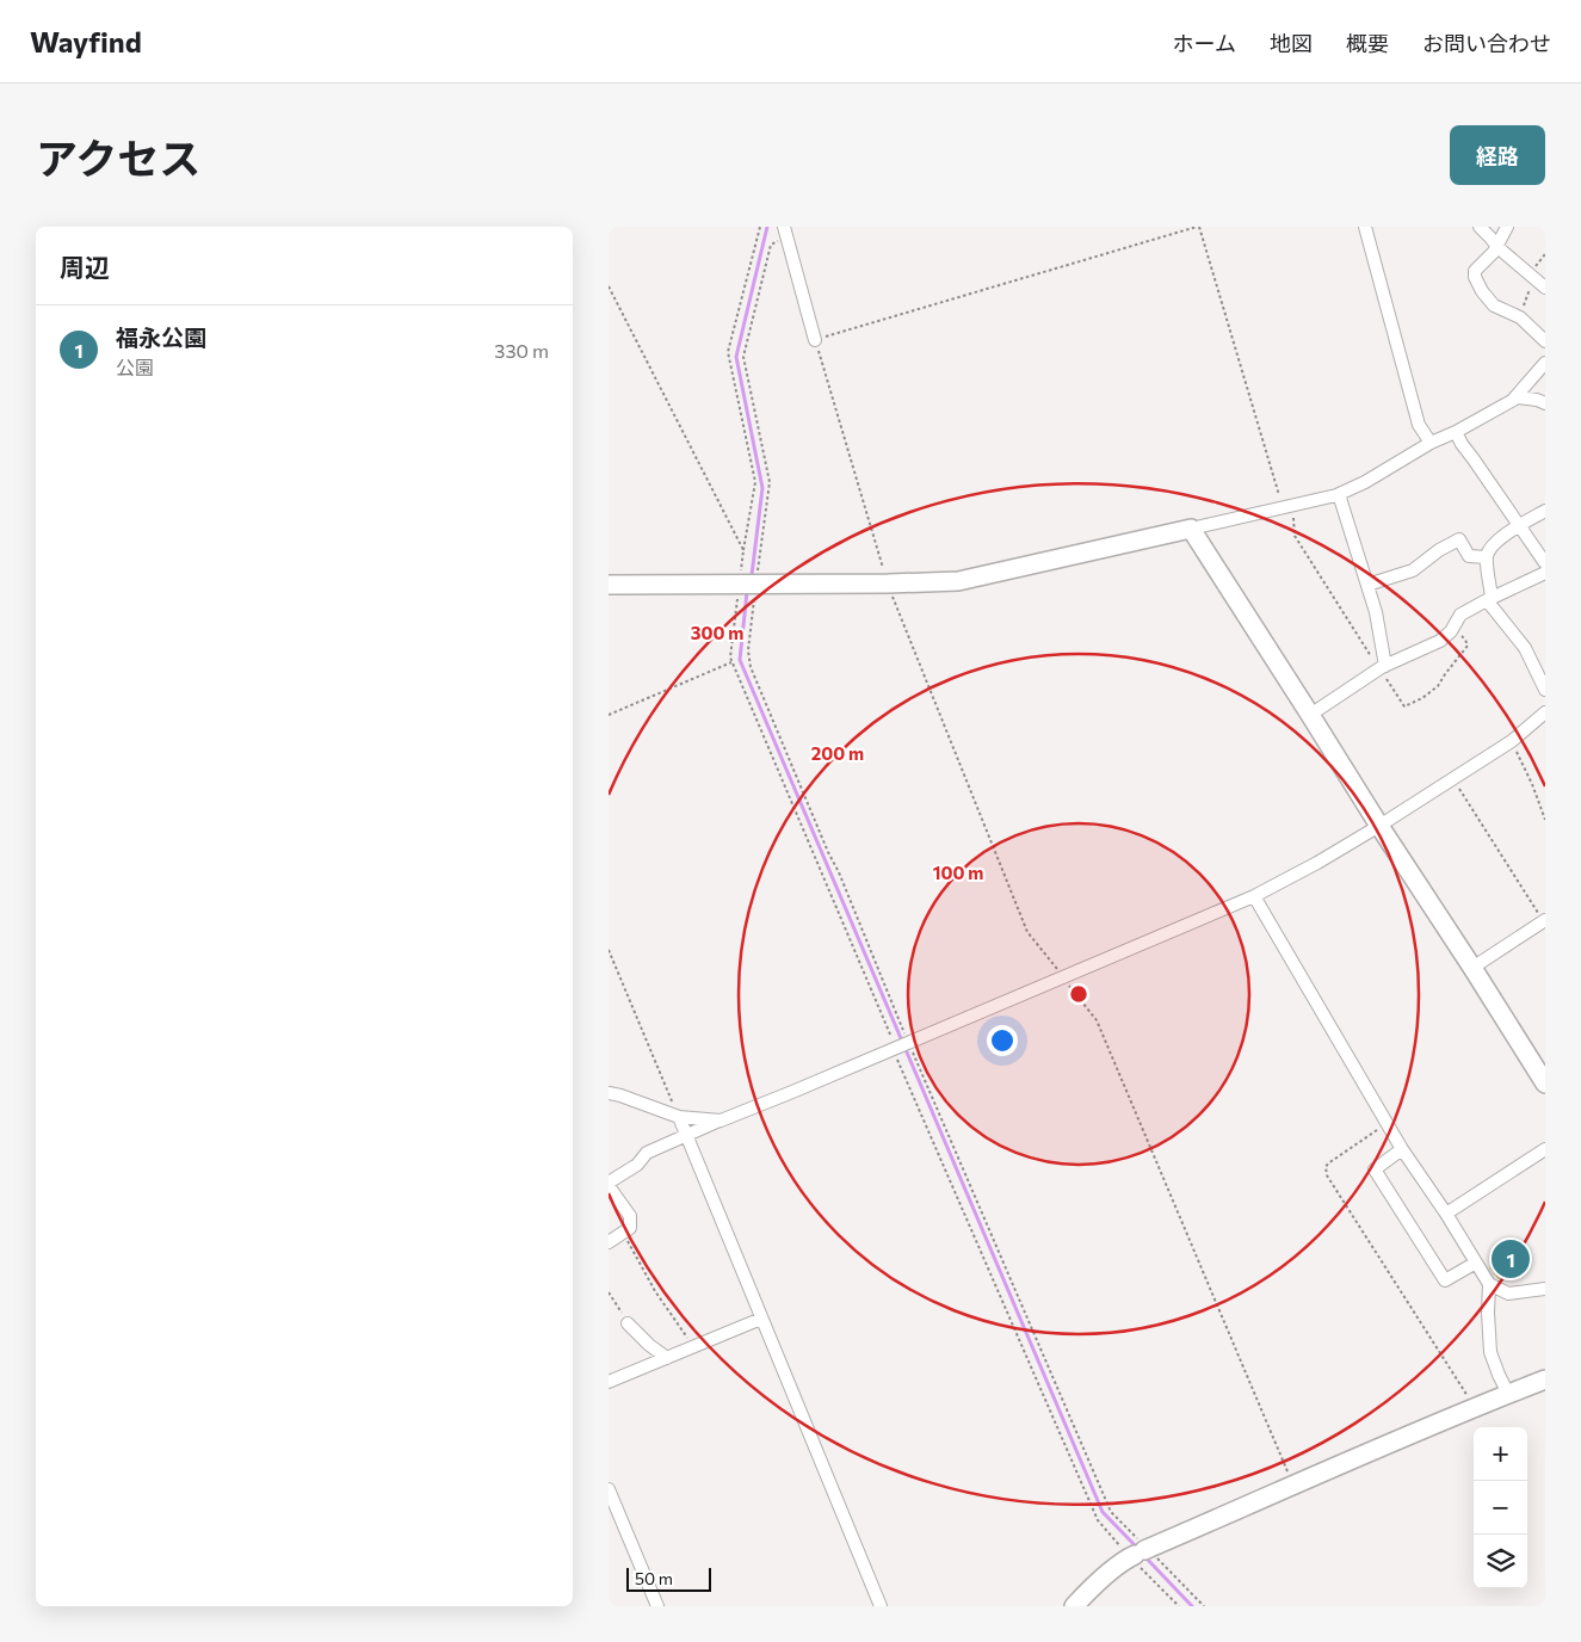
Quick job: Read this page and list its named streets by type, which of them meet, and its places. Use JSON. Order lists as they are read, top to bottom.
{
  "scale_bar": "50 m",
  "page": {
    "header": "Wayfind",
    "nav": [
      "ホーム",
      "地図",
      "概要",
      "お問い合わせ"
    ],
    "title": "アクセス",
    "buttons": "経路",
    "heading": "周辺",
    "list": [
      {
        "mark": "1",
        "name": "福永公園",
        "note": "公園",
        "value": "330 m"
      }
    ],
    "pins": "1",
    "map_buttons": ["+", "−"],
    "scale": "50 m"
  },
  "rings": ["300 m", "200 m", "100 m"]
}
